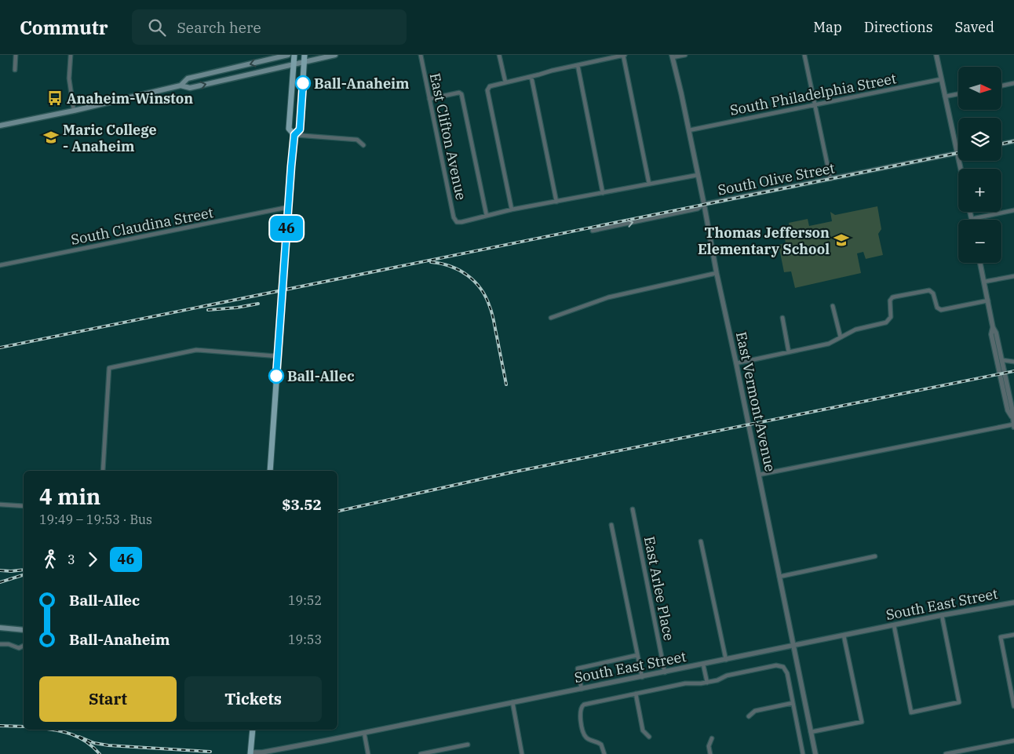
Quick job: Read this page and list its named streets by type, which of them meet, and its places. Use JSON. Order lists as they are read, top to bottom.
{
  "streets": {
    "street": [
      "South Philadelphia Street",
      "East Clifton Avenue",
      "South Olive Street",
      "South Claudina Street",
      "East Vermont Avenue",
      "East Arlee Place",
      "South East Street"
    ]
  },
  "crossings": [
    ["South Philadelphia Street", "East Vermont Avenue"],
    ["South Olive Street", "East Vermont Avenue"],
    ["East Vermont Avenue", "South East Street"],
    ["East Arlee Place", "South East Street"]
  ],
  "places": {
    "other": ["Ball-Anaheim", "Ball-Allec"],
    "bus stop": ["Anaheim-Winston"],
    "school or university": ["Maric College - Anaheim", "Thomas Jefferson Elementary School"]
  },
  "lines": ["bus line 46"],
  "north": "right",
  "page": {
    "header": "Commutr",
    "search": "Search here",
    "nav": ["Map", "Directions", "Saved"],
    "on_map": "46",
    "map_buttons": ["+", "−"],
    "heading": ["4 min", "19:49 – 19:53 · Bus", "$3.52"],
    "legs": ["3", "46"],
    "list": [
      {
        "name": "Ball-Allec",
        "value": "19:52"
      },
      {
        "name": "Ball-Anaheim",
        "value": "19:53"
      }
    ],
    "buttons": ["Start", "Tickets"]
  }
}
